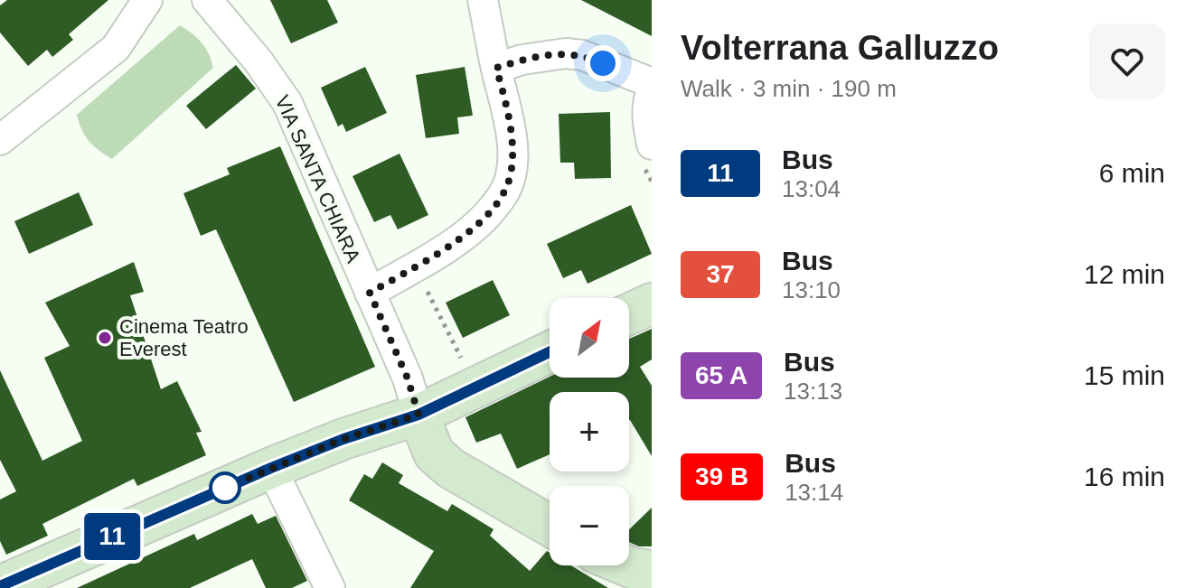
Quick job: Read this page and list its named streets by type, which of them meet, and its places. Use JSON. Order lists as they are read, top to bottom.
{
  "streets": {
    "street": ["VIA SANTA CHIARA"]
  },
  "places": ["Cinema Teatro Everest"],
  "lines": ["bus line 11"],
  "north": "top right",
  "page": {
    "on_map": "11",
    "heading": ["Volterrana Galluzzo", "Walk · 3 min · 190 m"],
    "list": [
      {
        "mark": "11",
        "name": "Bus",
        "note": "13:04",
        "value": "6 min"
      },
      {
        "mark": "37",
        "name": "Bus",
        "note": "13:10",
        "value": "12 min"
      },
      {
        "mark": "65 A",
        "name": "Bus",
        "note": "13:13",
        "value": "15 min"
      },
      {
        "mark": "39 B",
        "name": "Bus",
        "note": "13:14",
        "value": "16 min"
      }
    ],
    "map_buttons": ["+", "−"]
  }
}
